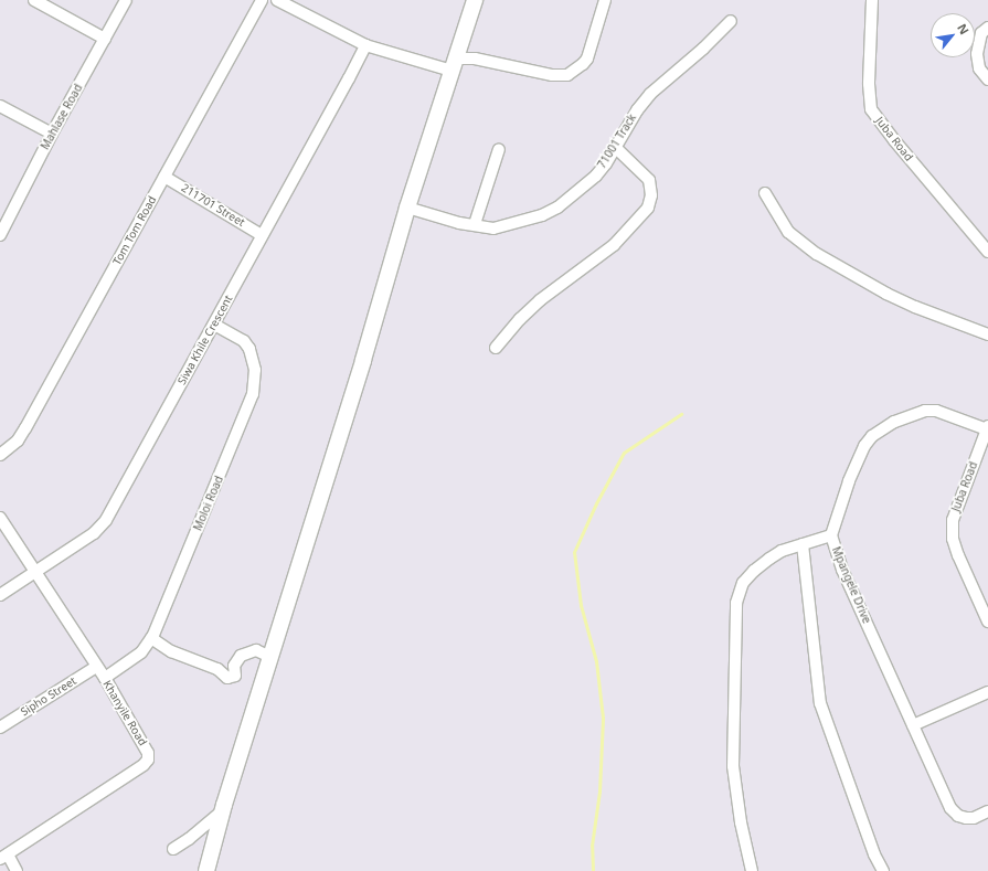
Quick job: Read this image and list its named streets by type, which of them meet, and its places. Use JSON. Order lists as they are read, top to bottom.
{
  "streets": {
    "street": [
      "Mahlase Road",
      "Juba Road",
      "71001 Track",
      "211701 Street",
      "Tom Tom Road",
      "Siwa Khile Crescent",
      "Moloi Road",
      "Mpangele Drive",
      "Sipho Street",
      "Khanyile Road"
    ]
  },
  "crossings": [
    ["Juba Road", "Mpangele Drive"],
    ["211701 Street", "Tom Tom Road"],
    ["211701 Street", "Siwa Khile Crescent"],
    ["Siwa Khile Crescent", "Moloi Road"],
    ["Siwa Khile Crescent", "Khanyile Road"],
    ["Moloi Road", "Khanyile Road"],
    ["Sipho Street", "Khanyile Road"]
  ],
  "north": "top right"
}
